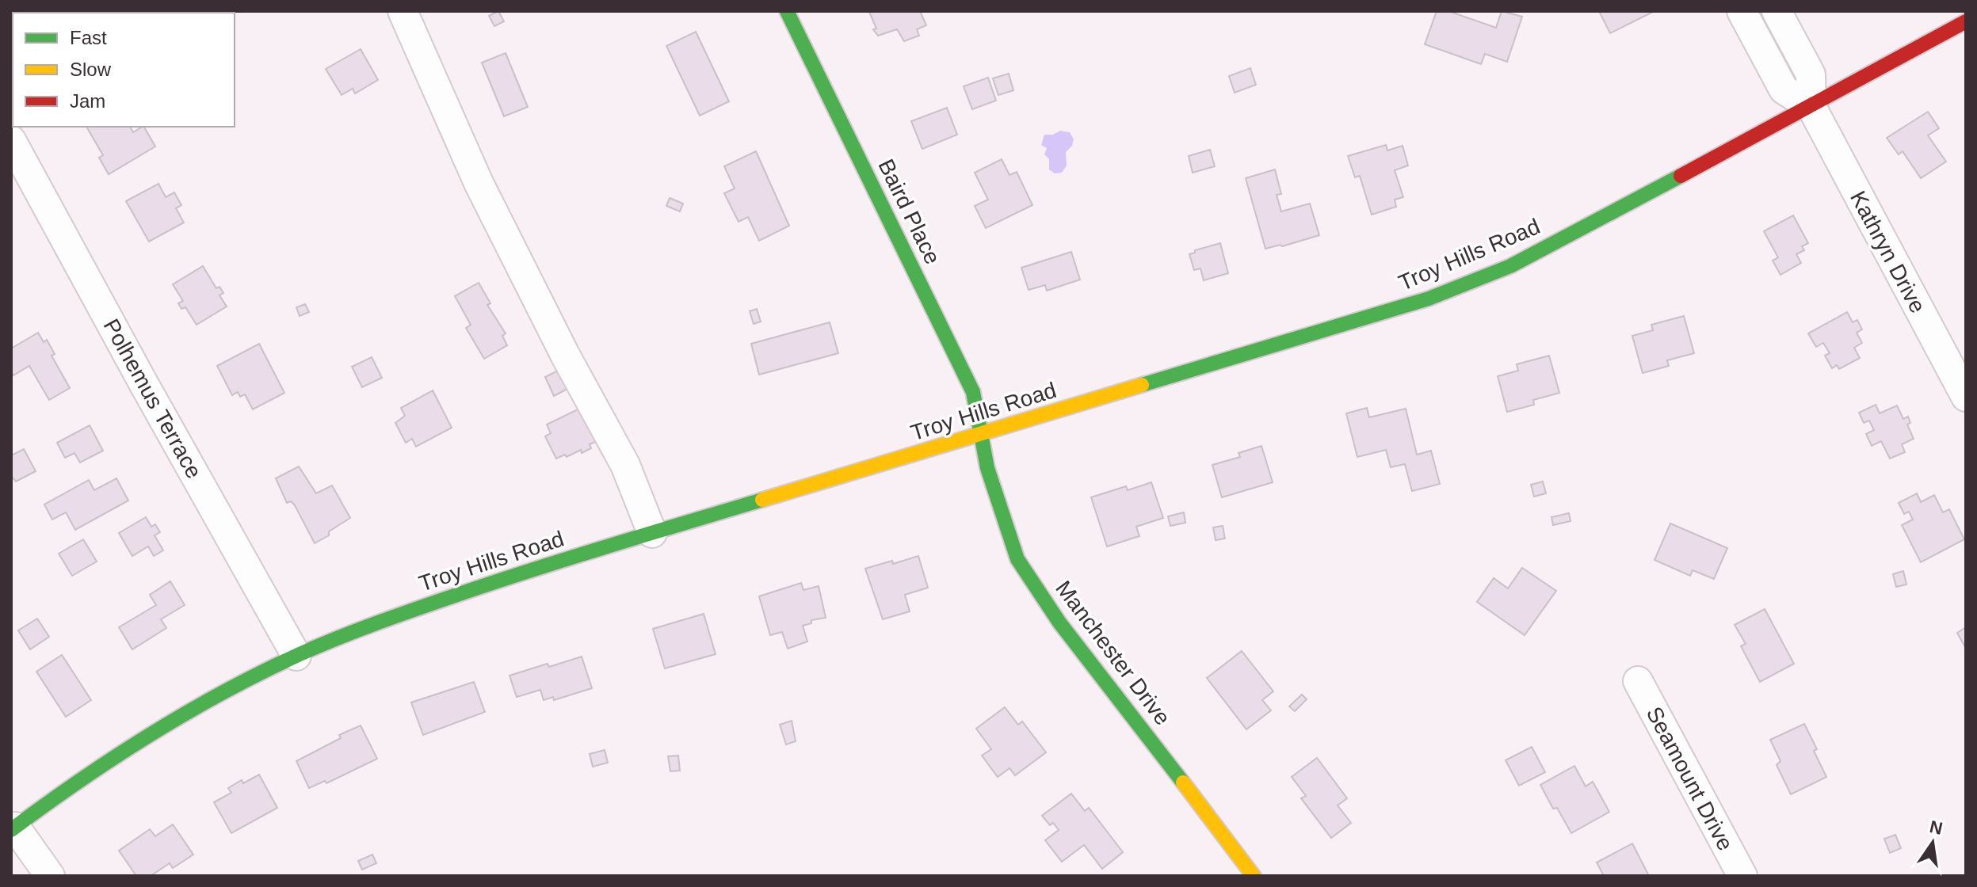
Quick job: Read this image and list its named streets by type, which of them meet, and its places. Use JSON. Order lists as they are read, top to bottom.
{
  "streets": {
    "main road": ["Baird Place", "Troy Hills Road", "Manchester Drive"],
    "street": ["Kathryn Drive", "Polhemus Terrace", "Seamount Drive"]
  },
  "crossings": [
    ["Baird Place", "Troy Hills Road"],
    ["Baird Place", "Manchester Drive"],
    ["Kathryn Drive", "Troy Hills Road"],
    ["Troy Hills Road", "Polhemus Terrace"],
    ["Troy Hills Road", "Manchester Drive"]
  ],
  "legend": ["Fast", "Slow", "Jam"],
  "north": "top"
}
